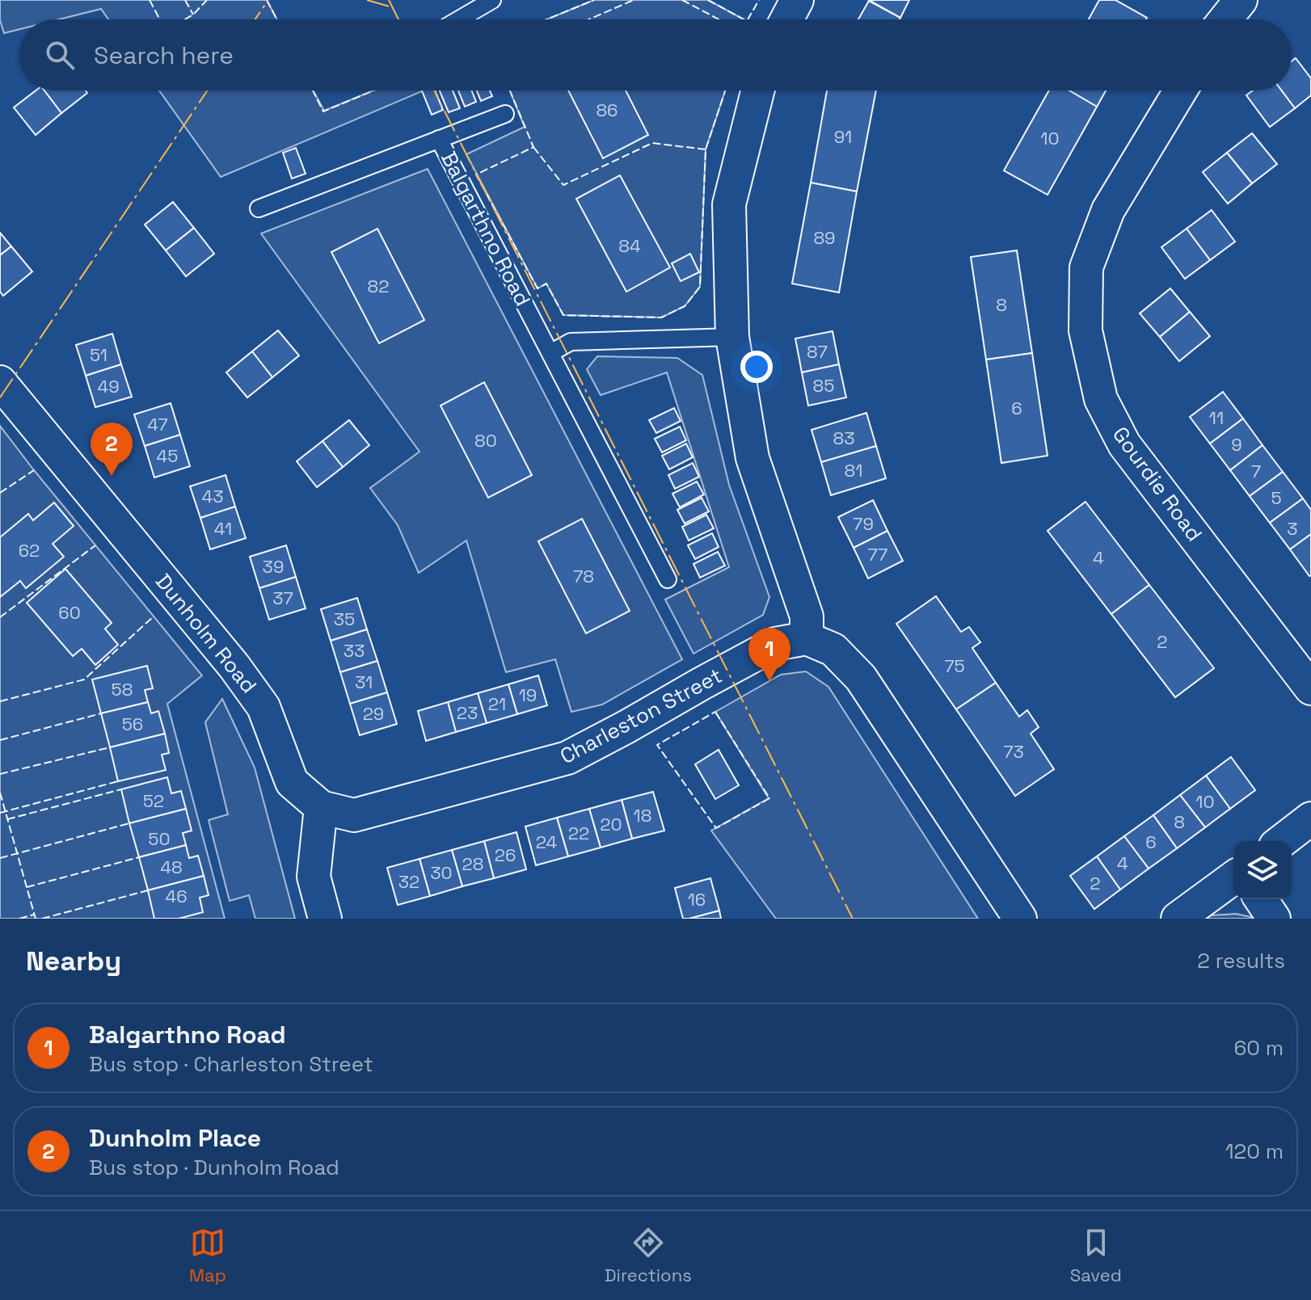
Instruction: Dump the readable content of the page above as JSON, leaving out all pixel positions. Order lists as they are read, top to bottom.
{
  "streets": {
    "street": ["Gourdie Road", "Dunholm Road", "Charleston Street"],
    "lane": ["Balgarthno Road"]
  },
  "crossings": [
    ["Dunholm Road", "Charleston Street"]
  ],
  "house_numbers": [
    "86",
    "91",
    "10",
    "89",
    "84",
    "82",
    "8",
    "87",
    "51",
    "85",
    "49",
    "6",
    "11",
    "47",
    "83",
    "80",
    "9",
    "45",
    "81",
    "7",
    "43",
    "5",
    "79",
    "41",
    "3",
    "62",
    "77",
    "4",
    "39",
    "78",
    "37",
    "60",
    "35",
    "2",
    "33",
    "75",
    "31",
    "58",
    "19",
    "21",
    "23",
    "29",
    "56",
    "73",
    "52",
    "10",
    "18",
    "8",
    "20",
    "22",
    "50",
    "24",
    "6",
    "26",
    "4",
    "28",
    "48",
    "30",
    "32",
    "2",
    "46",
    "16"
  ],
  "page": {
    "search": "Search here",
    "pins": ["2", "1"],
    "heading": ["Nearby", "2 results"],
    "list": [
      {
        "mark": "1",
        "name": "Balgarthno Road",
        "note": "Bus stop · Charleston Street",
        "value": "60 m"
      },
      {
        "mark": "2",
        "name": "Dunholm Place",
        "note": "Bus stop · Dunholm Road",
        "value": "120 m"
      }
    ],
    "nav": ["Map", "Directions", "Saved"]
  }
}
